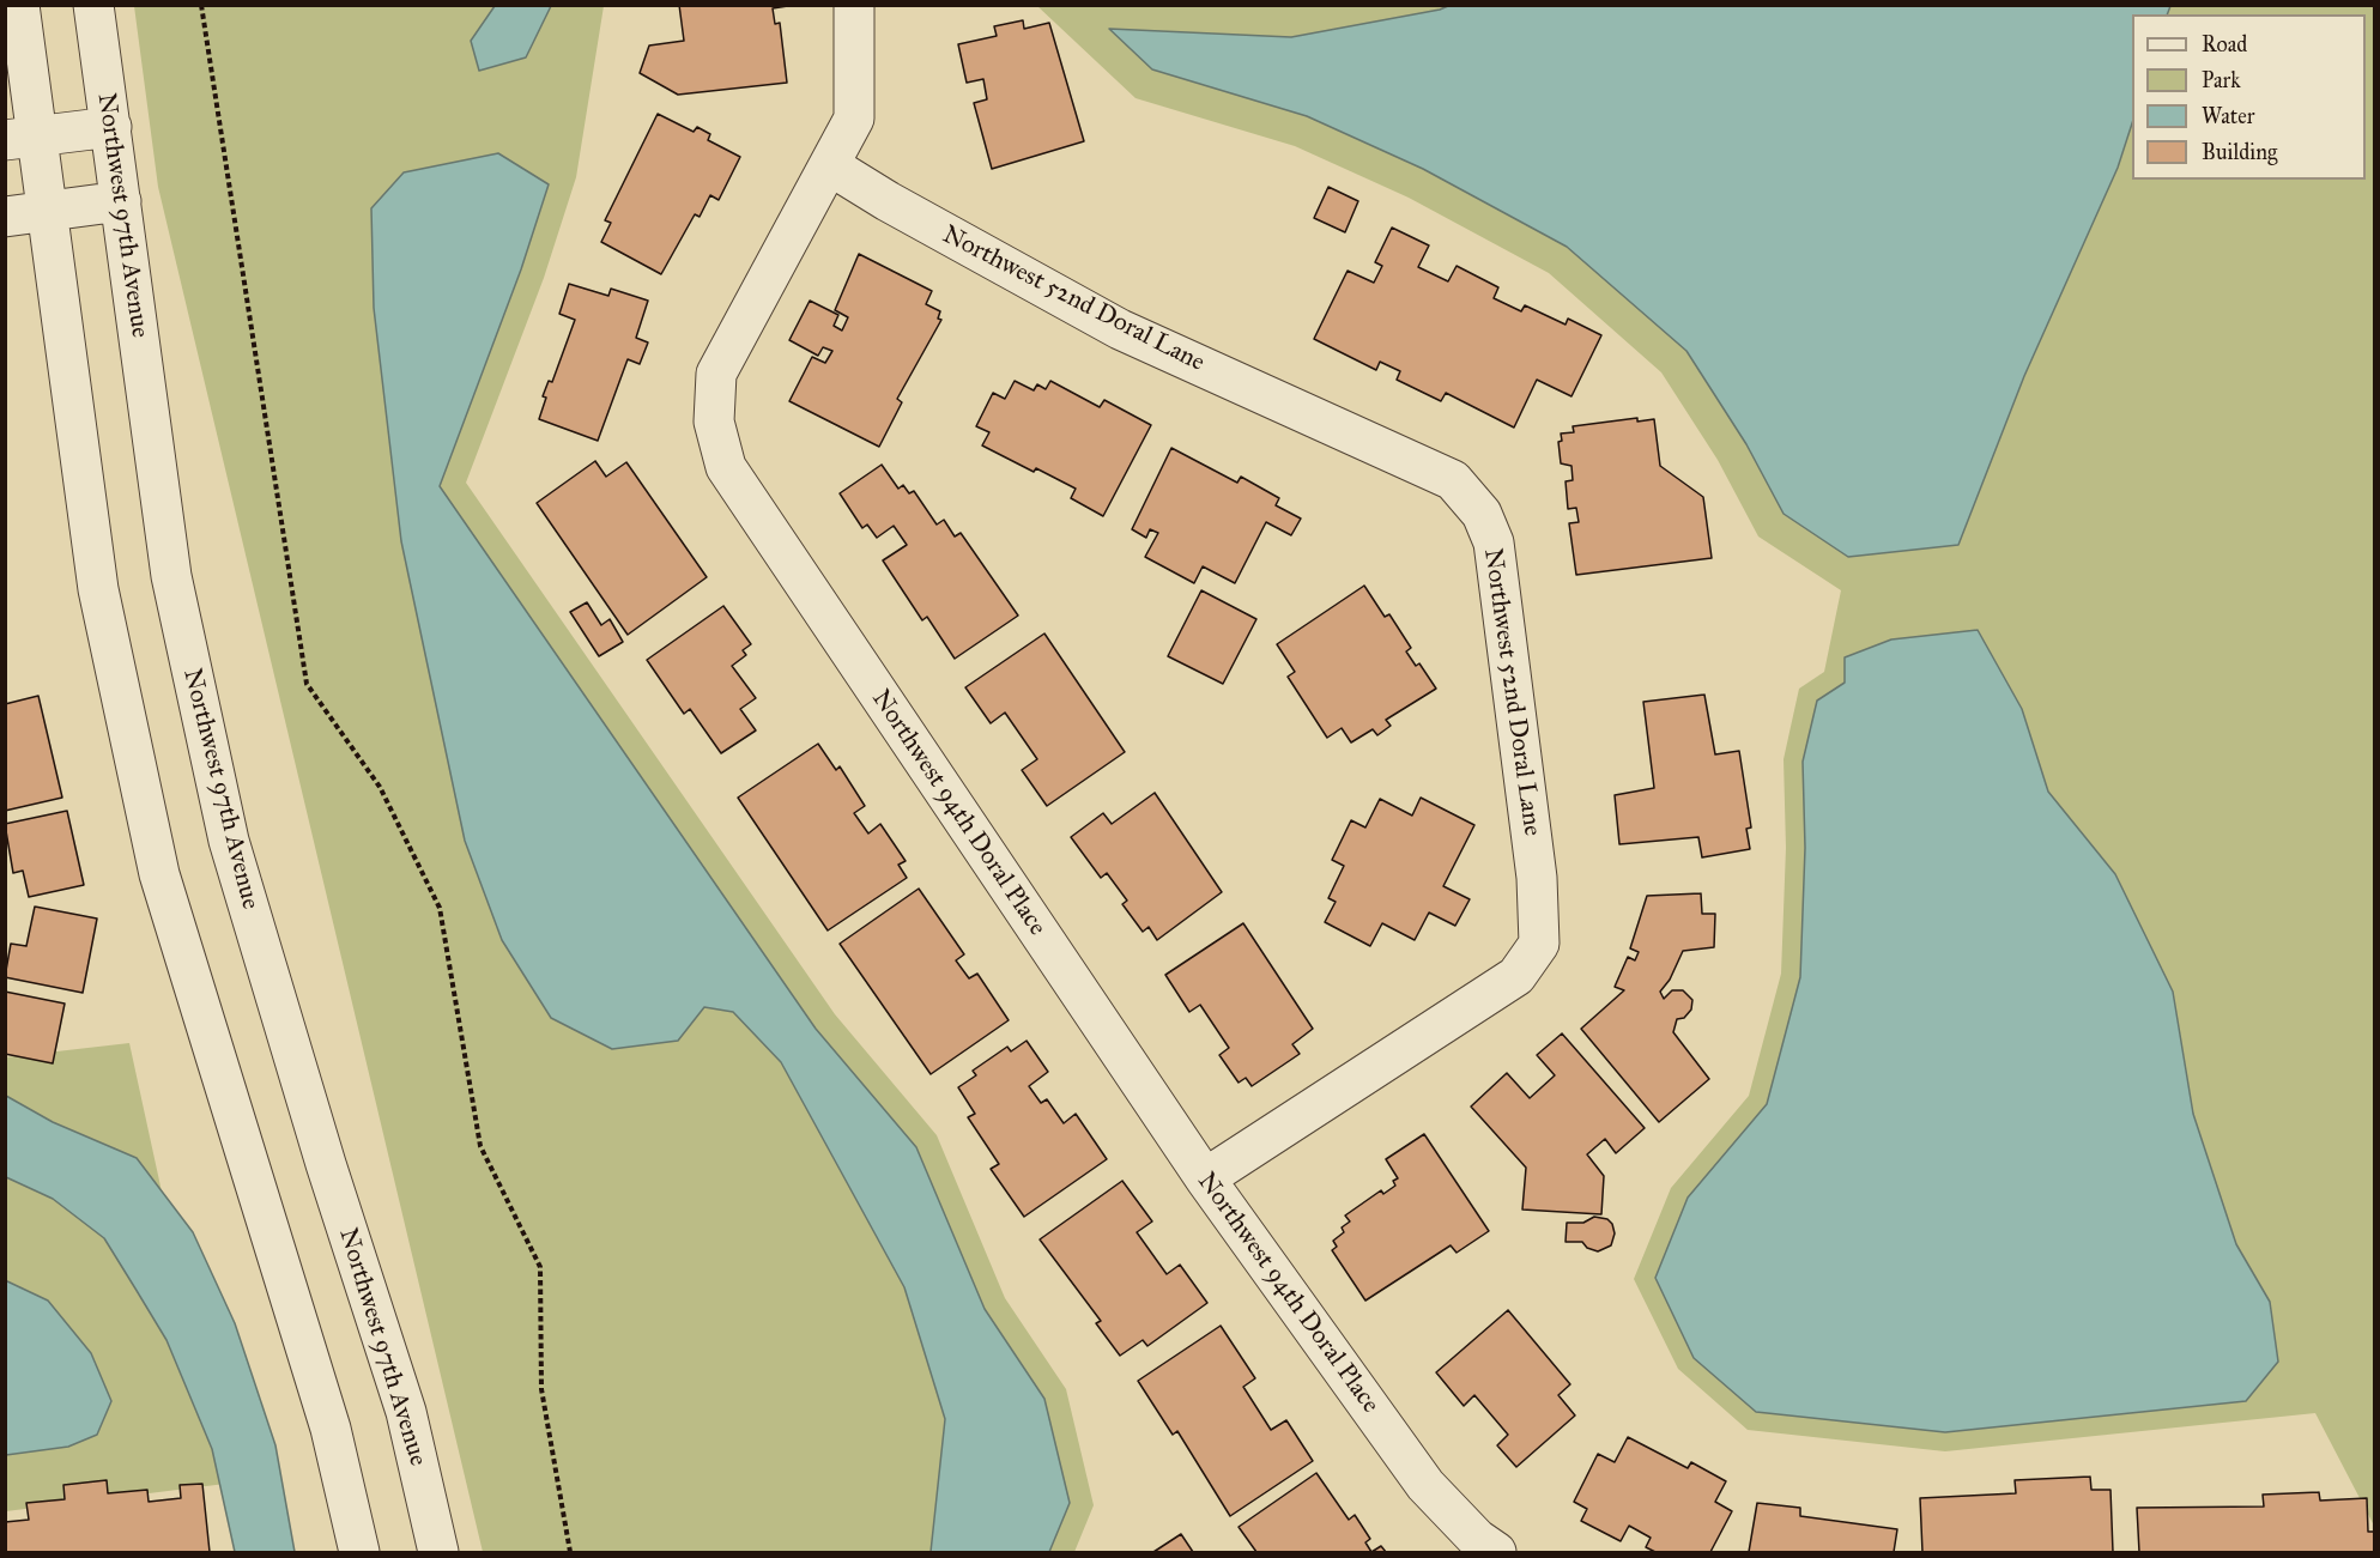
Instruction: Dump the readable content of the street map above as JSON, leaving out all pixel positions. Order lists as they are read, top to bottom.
{
  "streets": {
    "street": ["Northwest 97th Avenue", "Northwest 52nd Doral Lane", "Northwest 94th Doral Place"]
  },
  "crossings": [
    ["Northwest 52nd Doral Lane", "Northwest 94th Doral Place"]
  ],
  "legend": [
    "Road",
    "Park",
    "Water",
    "Building"
  ]
}
